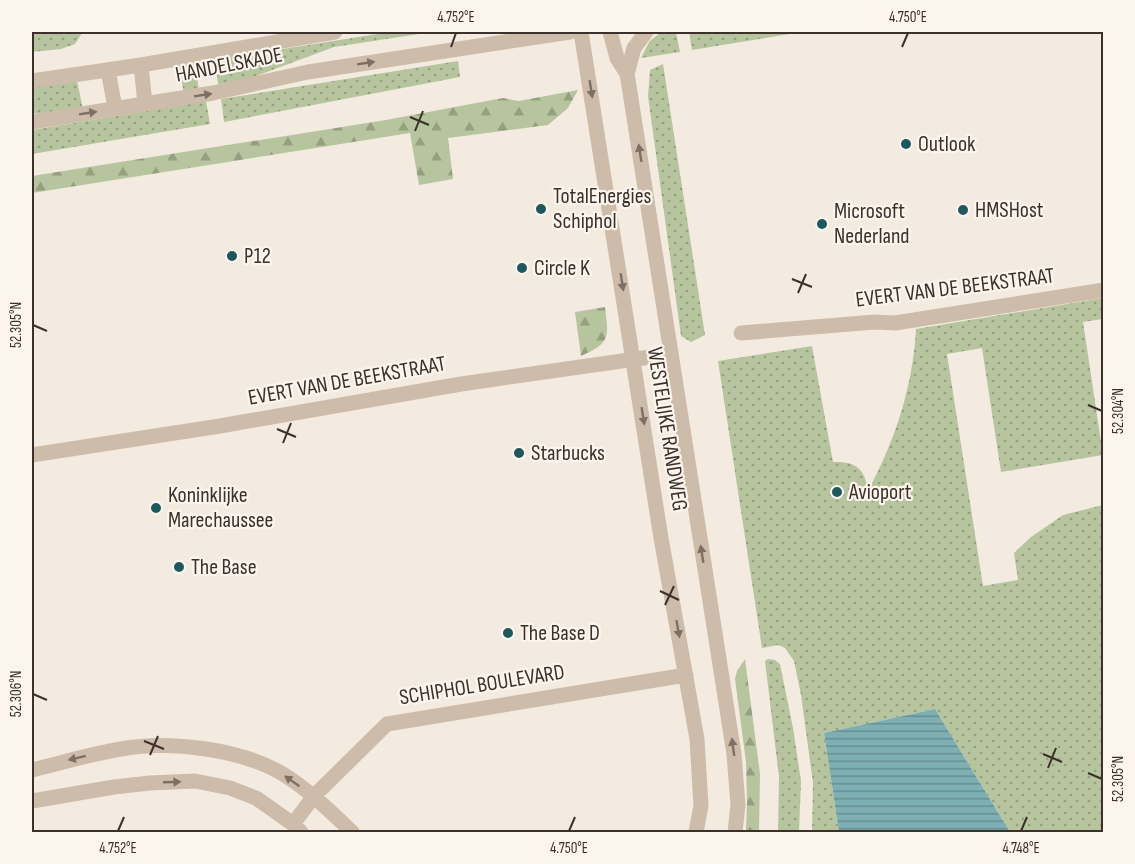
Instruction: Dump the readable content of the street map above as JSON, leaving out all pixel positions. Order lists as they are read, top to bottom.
{
  "streets": {
    "street": [
      "HANDELSKADE",
      "EVERT VAN DE BEEKSTRAAT",
      "WESTELIJKE RANDWEG",
      "SCHIPHOL BOULEVARD"
    ]
  },
  "crossings": [
    ["EVERT VAN DE BEEKSTRAAT", "WESTELIJKE RANDWEG"],
    ["WESTELIJKE RANDWEG", "SCHIPHOL BOULEVARD"]
  ],
  "places": [
    "Outlook",
    "TotalEnergies Schiphol",
    "HMSHost",
    "Microsoft Nederland",
    "P12",
    "Circle K",
    "Starbucks",
    "Avioport",
    "Koninklijke Marechaussee",
    "The Base",
    "The Base D"
  ],
  "coordinates": [
    "4.752°E",
    "4.750°E",
    "52.305°N",
    "52.304°N",
    "52.306°N",
    "4.748°E"
  ]
}
